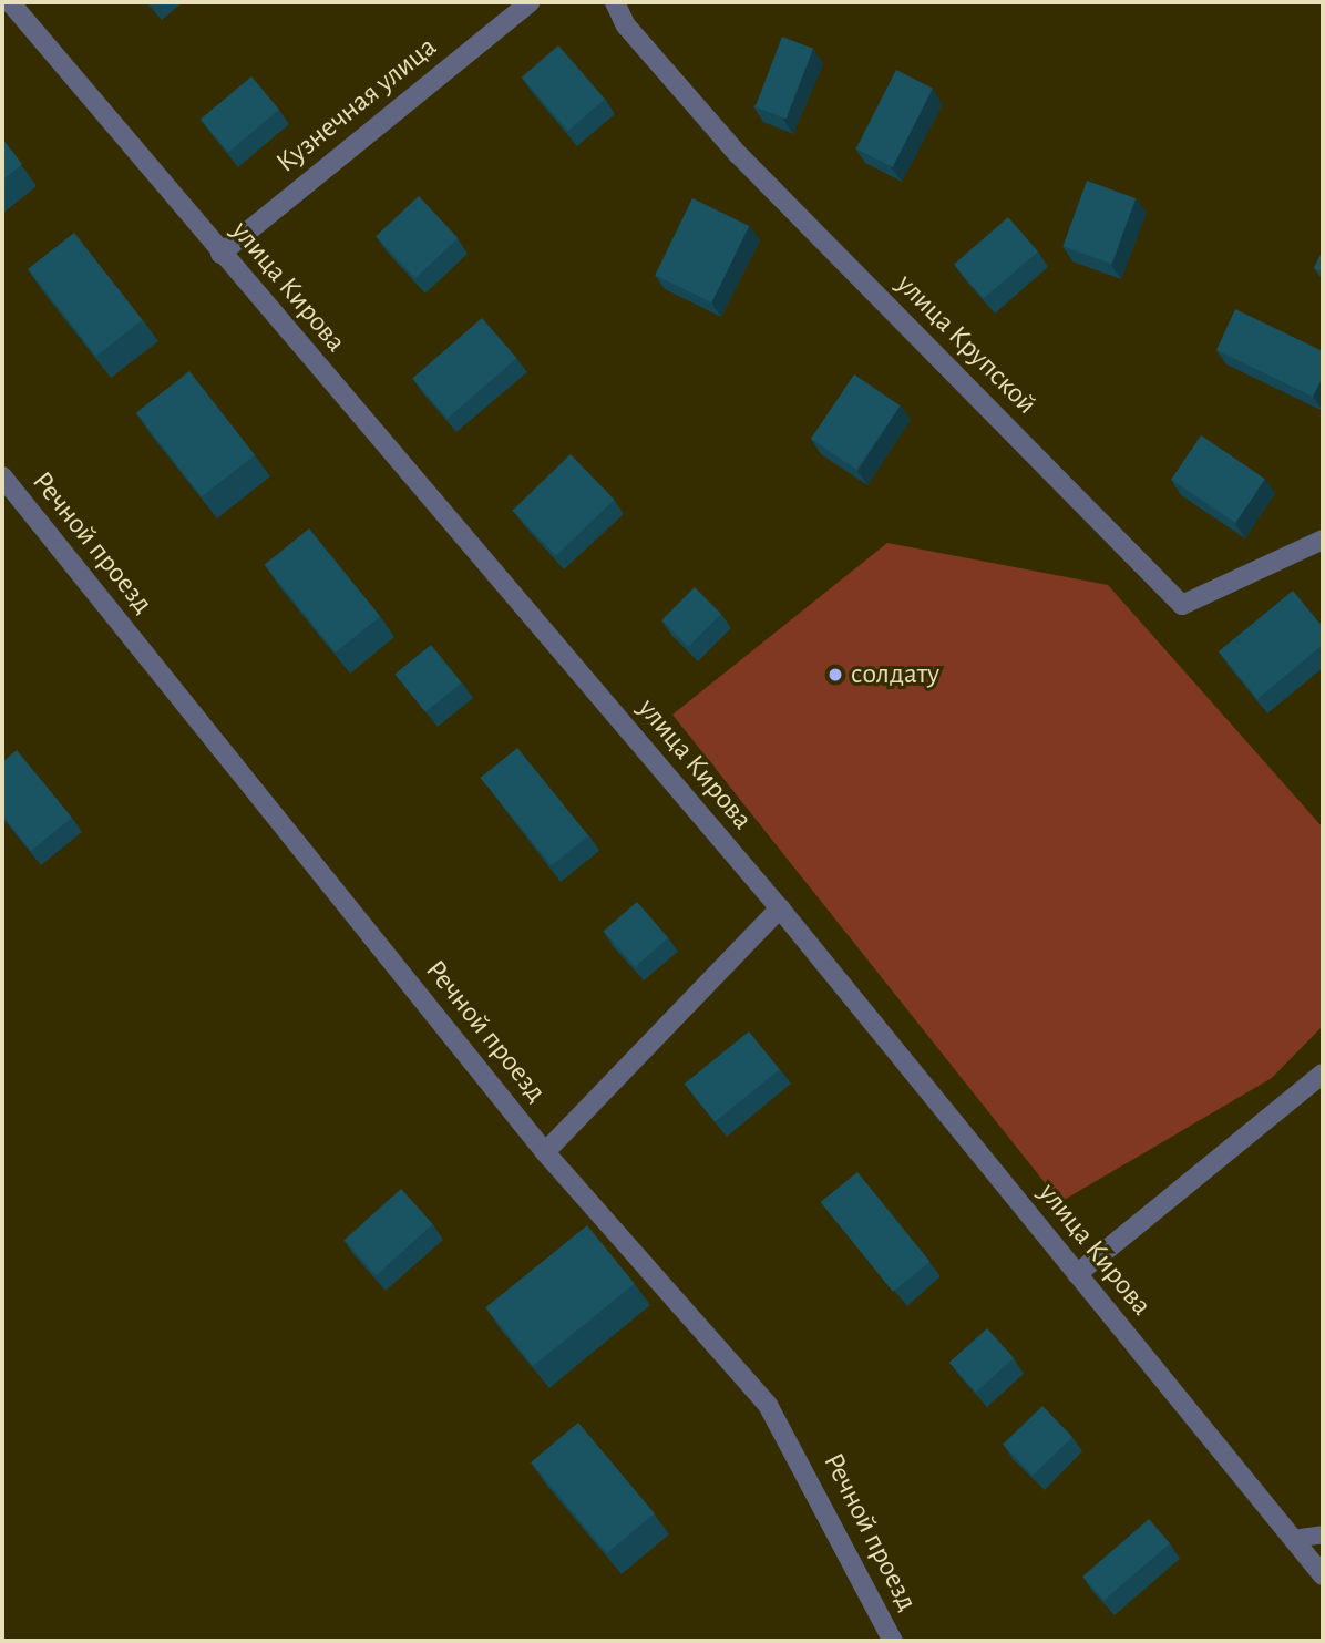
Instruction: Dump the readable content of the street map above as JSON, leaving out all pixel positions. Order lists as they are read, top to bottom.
{
  "streets": {
    "street": [
      "Кузнечная улица",
      "улица Кирова",
      "улица Крупской",
      "Речной проезд"
    ]
  },
  "crossings": [
    ["Кузнечная улица", "улица Кирова"]
  ],
  "places": ["солдату"]
}
